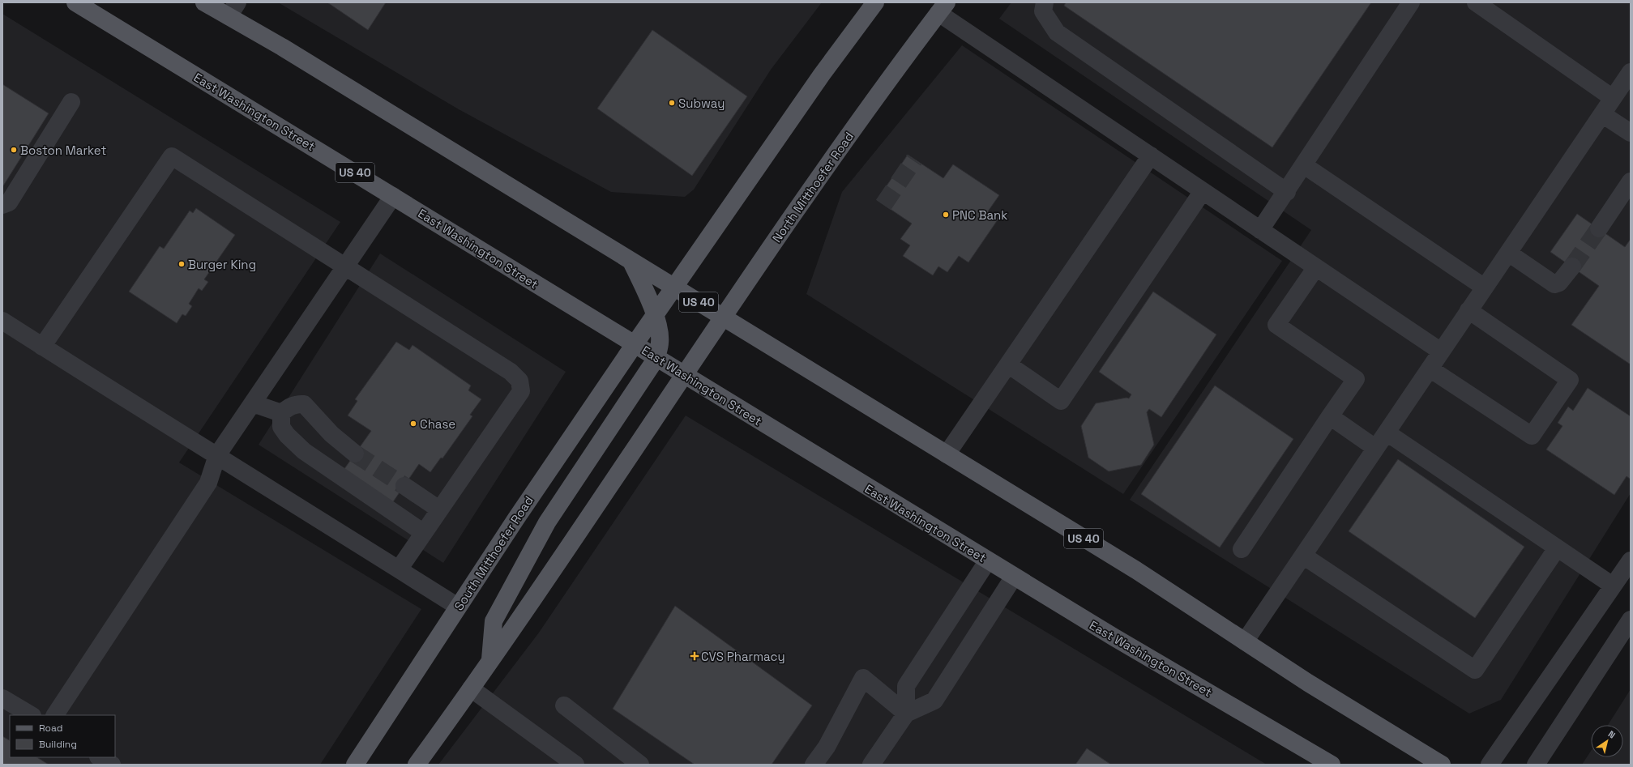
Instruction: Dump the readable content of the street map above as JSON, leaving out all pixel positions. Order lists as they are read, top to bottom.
{
  "streets": {
    "main road": [
      "East Washington Street",
      "US 40",
      "North Mitthoefer Road",
      "South Mitthoefer Road"
    ]
  },
  "crossings": [
    ["East Washington Street", "North Mitthoefer Road"],
    ["East Washington Street", "South Mitthoefer Road"],
    ["US 40", "North Mitthoefer Road"]
  ],
  "places": {
    "other": [
      "Subway",
      "Boston Market",
      "PNC Bank",
      "Burger King",
      "Chase"
    ],
    "health": ["CVS Pharmacy"]
  },
  "legend": ["Road", "Building"],
  "north": "top right"
}
